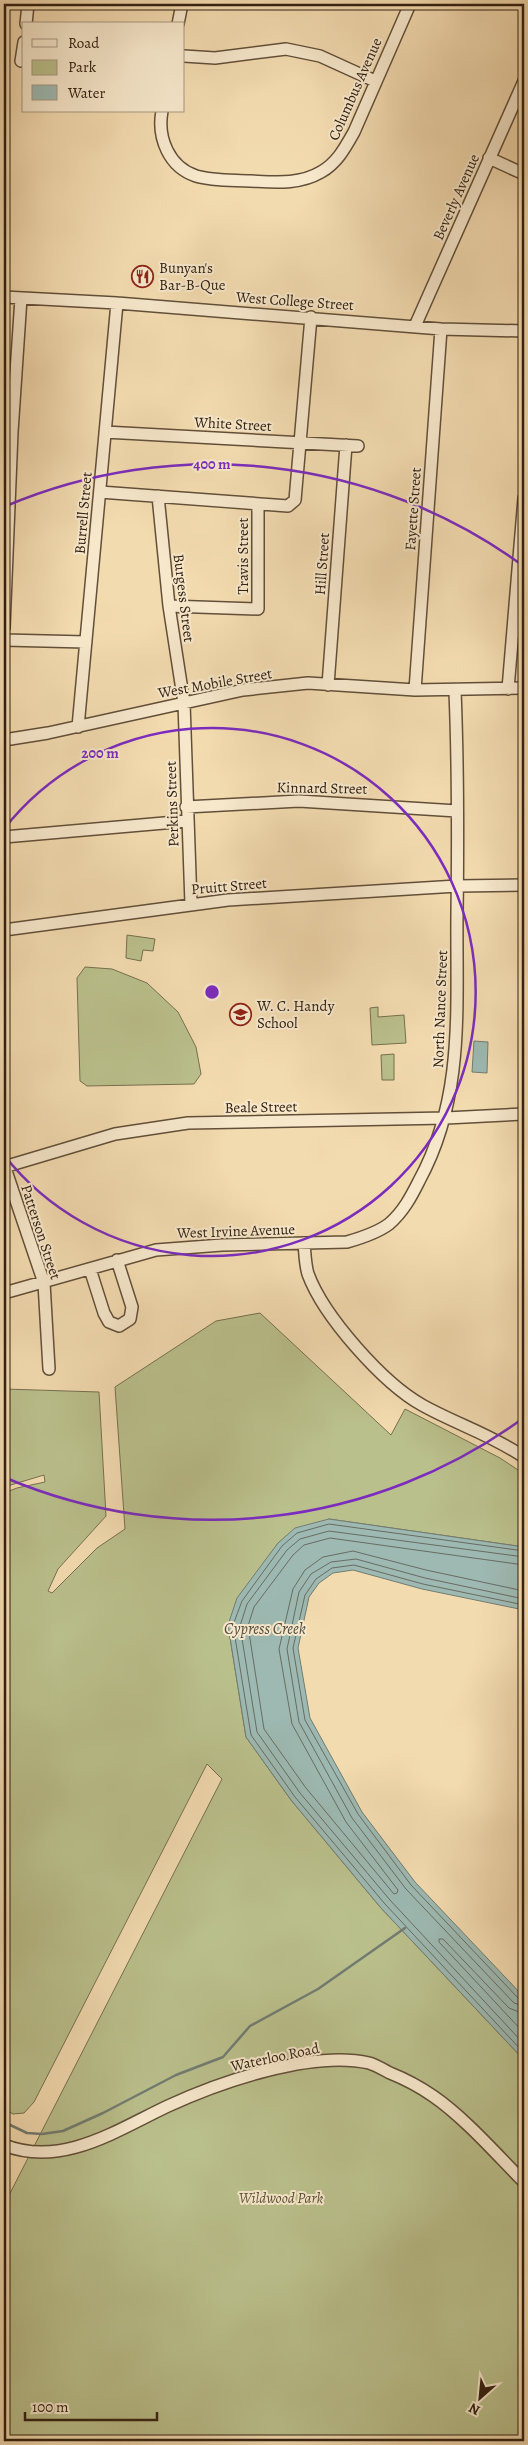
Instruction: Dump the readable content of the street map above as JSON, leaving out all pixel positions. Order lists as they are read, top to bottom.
{
  "streets": {
    "street": [
      "Columbus Avenue",
      "Beverly Avenue",
      "West College Street",
      "White Street",
      "Fayette Street",
      "Burrell Street",
      "Travis Street",
      "Hill Street",
      "Burgess Street",
      "West Mobile Street",
      "Kinnard Street",
      "Perkins Street",
      "Pruitt Street",
      "North Nance Street",
      "Beale Street",
      "West Irvine Avenue",
      "Patterson Street",
      "Waterloo Road"
    ]
  },
  "crossings": [
    ["Beverly Avenue", "West College Street"],
    ["West College Street", "Fayette Street"],
    ["West College Street", "Burrell Street"],
    ["White Street", "Burrell Street"],
    ["White Street", "Hill Street"],
    ["Fayette Street", "West Mobile Street"],
    ["Burrell Street", "West Mobile Street"],
    ["Travis Street", "Burgess Street"],
    ["Hill Street", "West Mobile Street"],
    ["Burgess Street", "West Mobile Street"],
    ["Burgess Street", "Perkins Street"],
    ["West Mobile Street", "Perkins Street"],
    ["West Mobile Street", "North Nance Street"],
    ["Kinnard Street", "Perkins Street"],
    ["Kinnard Street", "North Nance Street"],
    ["Perkins Street", "Pruitt Street"],
    ["Pruitt Street", "North Nance Street"],
    ["North Nance Street", "Beale Street"],
    ["North Nance Street", "West Irvine Avenue"],
    ["Beale Street", "Patterson Street"],
    ["West Irvine Avenue", "Patterson Street"]
  ],
  "water": ["Cypress Creek"],
  "parks": ["Wildwood Park"],
  "places": {
    "restaurant": ["Bunyan's Bar-B-Que"],
    "school or university": ["W. C. Handy School"]
  },
  "legend": ["Road", "Park", "Water"],
  "scale_bar": "100 m",
  "north": "bottom left",
  "rings": ["400 m", "200 m"]
}
